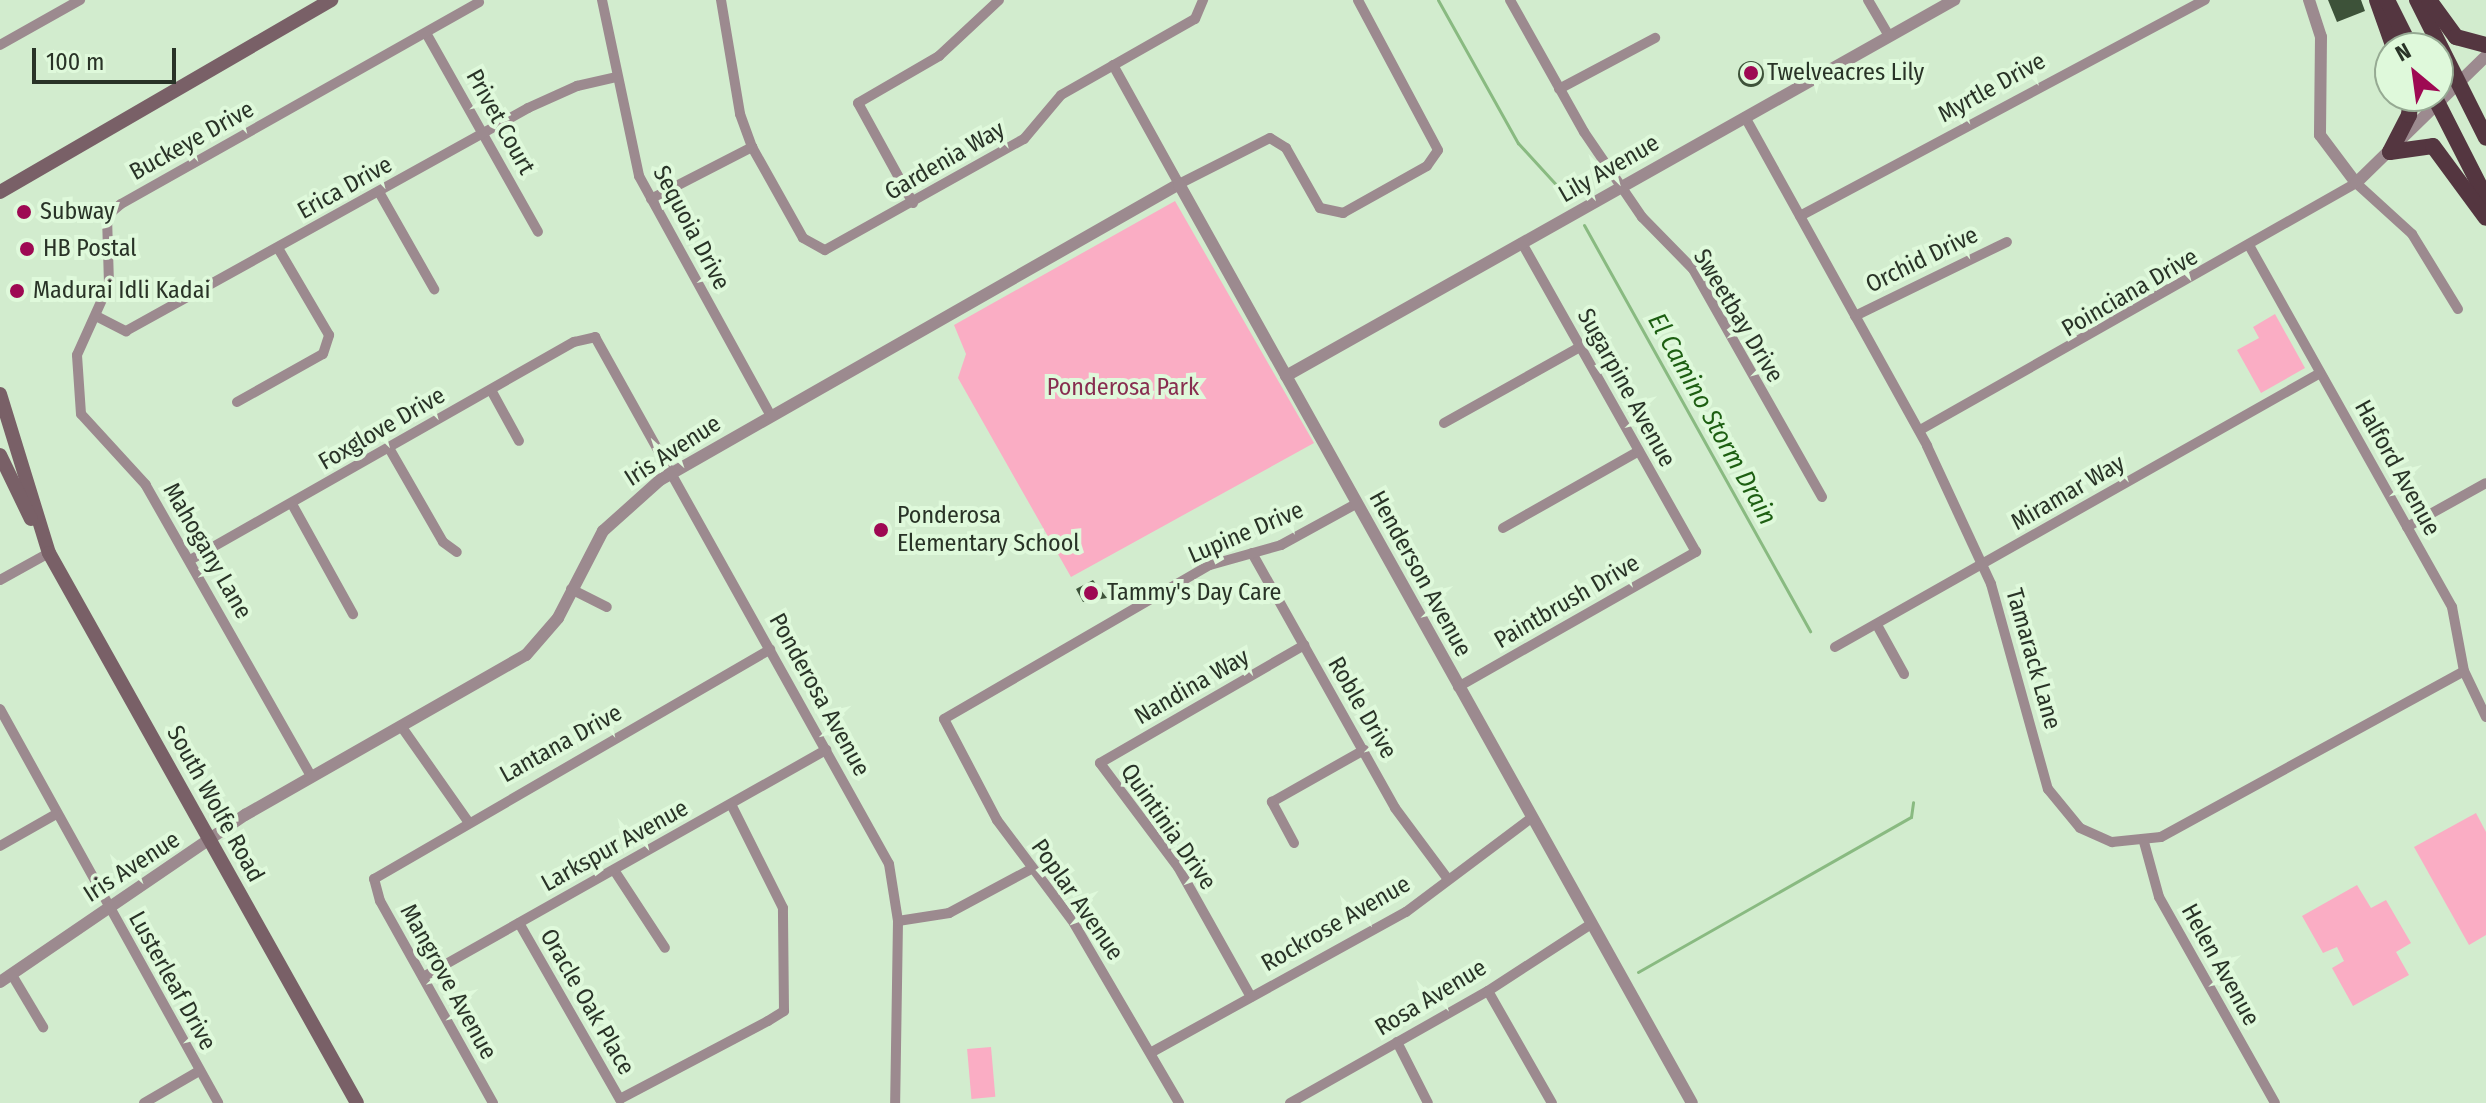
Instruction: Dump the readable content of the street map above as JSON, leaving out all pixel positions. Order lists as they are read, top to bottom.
{
  "streets": {
    "main road": ["South Wolfe Road"],
    "street": [
      "Myrtle Drive",
      "Privet Court",
      "Buckeye Drive",
      "Gardenia Way",
      "Lily Avenue",
      "Erica Drive",
      "Sequoia Drive",
      "Orchid Drive",
      "Poinciana Drive",
      "Sweetbay Drive",
      "Sugarpine Avenue",
      "Foxglove Drive",
      "Iris Avenue",
      "Halford Avenue",
      "Miramar Way",
      "Lupine Drive",
      "Mahogany Lane",
      "Henderson Avenue",
      "Paintbrush Drive",
      "Tamarack Lane",
      "Nandina Way",
      "Ponderosa Avenue",
      "Roble Drive",
      "Lantana Drive",
      "Quintinia Drive",
      "Larkspur Avenue",
      "Poplar Avenue",
      "Rockrose Avenue",
      "Helen Avenue",
      "Lusterleaf Drive",
      "Mangrove Avenue",
      "Rosa Avenue",
      "Oracle Oak Place"
    ]
  },
  "crossings": [
    ["Myrtle Drive", "Tamarack Lane"],
    ["Privet Court", "Buckeye Drive"],
    ["Privet Court", "Erica Drive"],
    ["Buckeye Drive", "Mahogany Lane"],
    ["Gardenia Way", "Henderson Avenue"],
    ["Lily Avenue", "Sweetbay Drive"],
    ["Lily Avenue", "Sugarpine Avenue"],
    ["Lily Avenue", "Henderson Avenue"],
    ["Lily Avenue", "Tamarack Lane"],
    ["Erica Drive", "Sequoia Drive"],
    ["Erica Drive", "Mahogany Lane"],
    ["Sequoia Drive", "Iris Avenue"],
    ["Orchid Drive", "Tamarack Lane"],
    ["Poinciana Drive", "Halford Avenue"],
    ["Poinciana Drive", "Tamarack Lane"],
    ["Sugarpine Avenue", "Paintbrush Drive"],
    ["Foxglove Drive", "Mahogany Lane"],
    ["Foxglove Drive", "Ponderosa Avenue"],
    ["Iris Avenue", "Mahogany Lane"],
    ["Iris Avenue", "Henderson Avenue"],
    ["Iris Avenue", "Ponderosa Avenue"],
    ["Iris Avenue", "South Wolfe Road"],
    ["Iris Avenue", "Lusterleaf Drive"],
    ["Halford Avenue", "Miramar Way"],
    ["Miramar Way", "Tamarack Lane"],
    ["Lupine Drive", "Henderson Avenue"],
    ["Lupine Drive", "Roble Drive"],
    ["Lupine Drive", "Poplar Avenue"],
    ["Henderson Avenue", "Paintbrush Drive"],
    ["Henderson Avenue", "Rockrose Avenue"],
    ["Henderson Avenue", "Rosa Avenue"],
    ["Tamarack Lane", "Helen Avenue"],
    ["Nandina Way", "Roble Drive"],
    ["Nandina Way", "Quintinia Drive"],
    ["Ponderosa Avenue", "Lantana Drive"],
    ["Ponderosa Avenue", "Larkspur Avenue"],
    ["Roble Drive", "Rockrose Avenue"],
    ["Lantana Drive", "Mangrove Avenue"],
    ["Quintinia Drive", "Rockrose Avenue"],
    ["Larkspur Avenue", "Mangrove Avenue"],
    ["Larkspur Avenue", "Oracle Oak Place"],
    ["Poplar Avenue", "Rockrose Avenue"]
  ],
  "water": ["El Camino Storm Drain"],
  "parks": ["Ponderosa Park"],
  "places": [
    "Twelveacres Lily",
    "Subway",
    "HB Postal",
    "Madurai Idli Kadai",
    "Ponderosa Elementary School",
    "Tammy's Day Care"
  ],
  "scale_bar": "100 m",
  "north": "top left"
}
